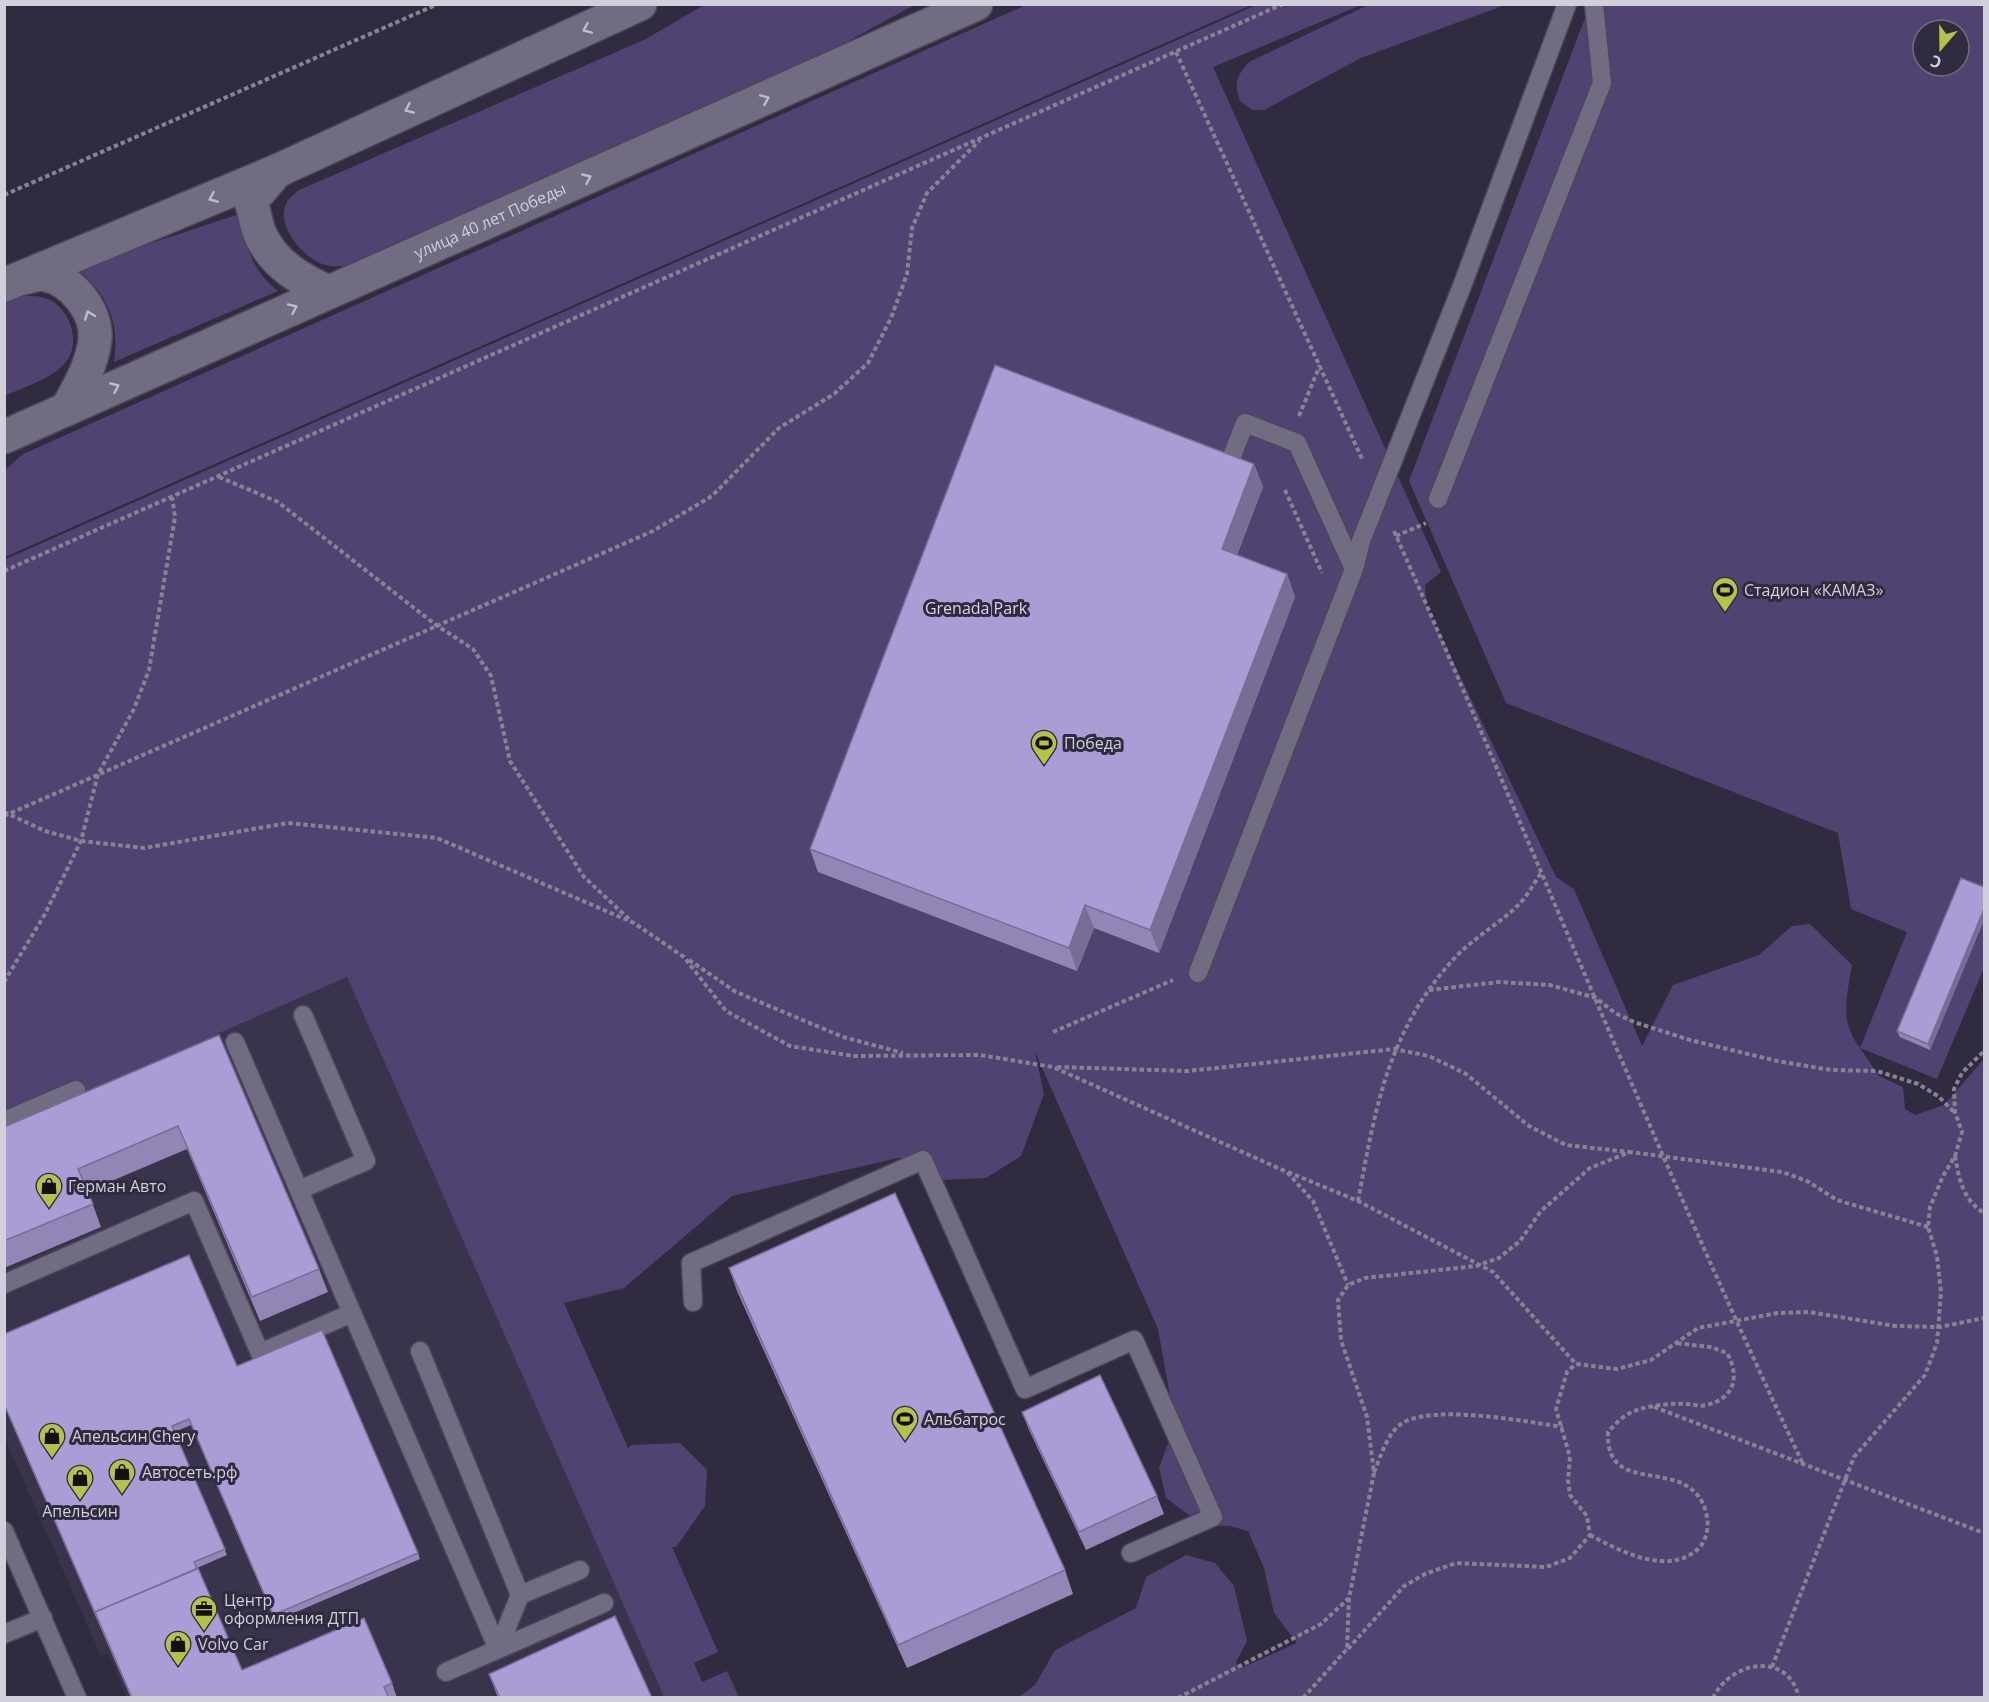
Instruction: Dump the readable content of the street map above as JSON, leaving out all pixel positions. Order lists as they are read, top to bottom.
{
  "streets": {
    "street": ["улица 40 лет Победы"]
  },
  "parks": ["Grenada Park"],
  "places": {
    "sports": ["Стадион «КАМАЗ»", "Победа", "Альбатрос"],
    "shop": [
      "Герман Авто",
      "Апельсин Chery",
      "Автосеть.рф",
      "Апельсин",
      "Volvo Car"
    ],
    "office": ["Центр оформления ДТП"]
  },
  "north": "bottom"
}
